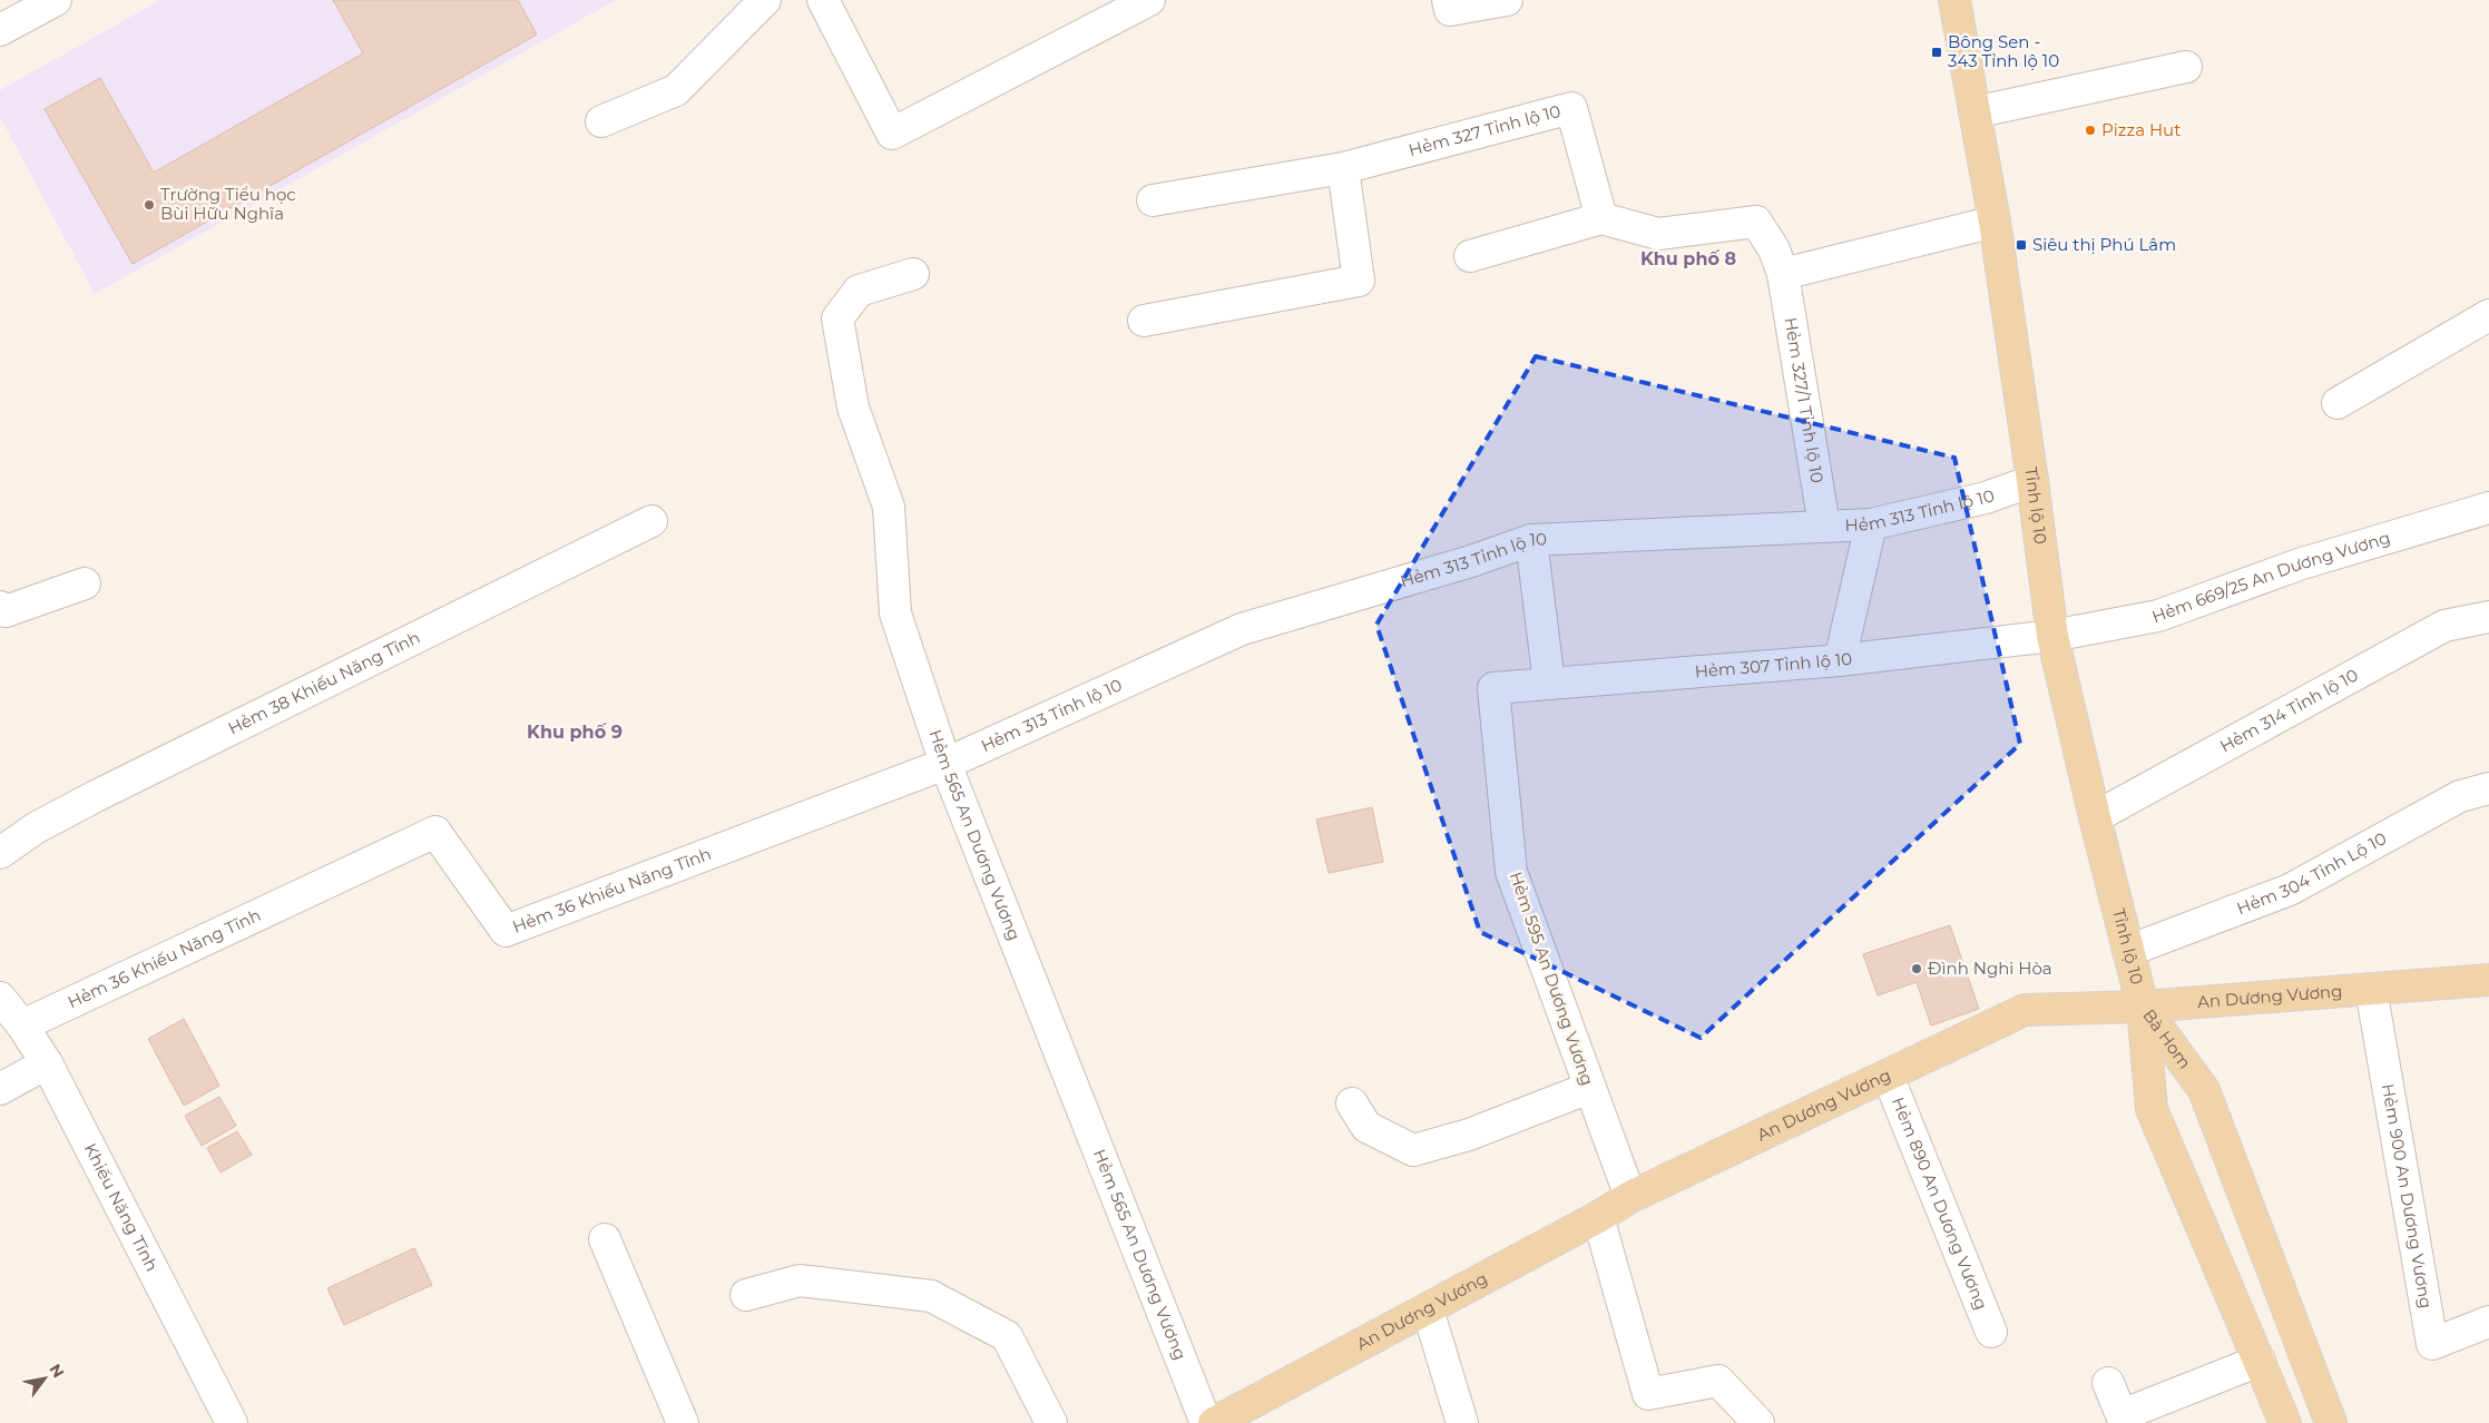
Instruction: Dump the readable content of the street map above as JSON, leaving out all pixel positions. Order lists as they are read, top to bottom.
{
  "streets": {
    "main road": ["Tỉnh lộ 10", "An Dương Vương", "Bà Hom"],
    "street": [
      "Hẻm 327 Tỉnh lộ 10",
      "Hẻm 327/1 Tỉnh lộ 10",
      "Hẻm 313 Tỉnh lộ 10",
      "Hẻm 669/25 An Dương Vương",
      "Hẻm 307 Tỉnh lộ 10",
      "Hẻm 38 Khiếu Năng Tĩnh",
      "Hẻm 314 Tỉnh lộ 10",
      "Hẻm 565 An Dương Vương",
      "Hẻm 304 Tỉnh Lộ 10",
      "Hẻm 36 Khiếu Năng Tĩnh",
      "Hẻm 595 An Dương Vương",
      "Hẻm 900 An Dương Vương",
      "Hẻm 890 An Dương Vương",
      "Khiếu Năng Tĩnh"
    ]
  },
  "crossings": [
    ["Hẻm 327/1 Tỉnh lộ 10", "Hẻm 313 Tỉnh lộ 10"],
    ["Tỉnh lộ 10", "Hẻm 313 Tỉnh lộ 10"],
    ["Tỉnh lộ 10", "Hẻm 669/25 An Dương Vương"],
    ["Tỉnh lộ 10", "Hẻm 307 Tỉnh lộ 10"],
    ["Tỉnh lộ 10", "Hẻm 314 Tỉnh lộ 10"],
    ["Tỉnh lộ 10", "Hẻm 304 Tỉnh Lộ 10"],
    ["Tỉnh lộ 10", "An Dương Vương"],
    ["Tỉnh lộ 10", "Bà Hom"],
    ["Hẻm 313 Tỉnh lộ 10", "Hẻm 565 An Dương Vương"],
    ["Hẻm 313 Tỉnh lộ 10", "Hẻm 36 Khiếu Năng Tĩnh"],
    ["Hẻm 669/25 An Dương Vương", "Hẻm 307 Tỉnh lộ 10"],
    ["Hẻm 307 Tỉnh lộ 10", "Hẻm 595 An Dương Vương"],
    ["Hẻm 565 An Dương Vương", "Hẻm 36 Khiếu Năng Tĩnh"],
    ["Hẻm 36 Khiếu Năng Tĩnh", "Khiếu Năng Tĩnh"],
    ["Hẻm 595 An Dương Vương", "An Dương Vương"],
    ["An Dương Vương", "Bà Hom"],
    ["An Dương Vương", "Hẻm 900 An Dương Vương"],
    ["An Dương Vương", "Hẻm 890 An Dương Vương"]
  ],
  "districts": ["Khu phố 8", "Khu phố 9"],
  "places": {
    "transit": ["Bông Sen - 343 Tỉnh lộ 10", "Siêu thị Phú Lâm"],
    "other": ["Pizza Hut", "Trường Tiểu học Bùi Hữu Nghĩa", "Đình Nghi Hòa"]
  },
  "north": "top right"
}
